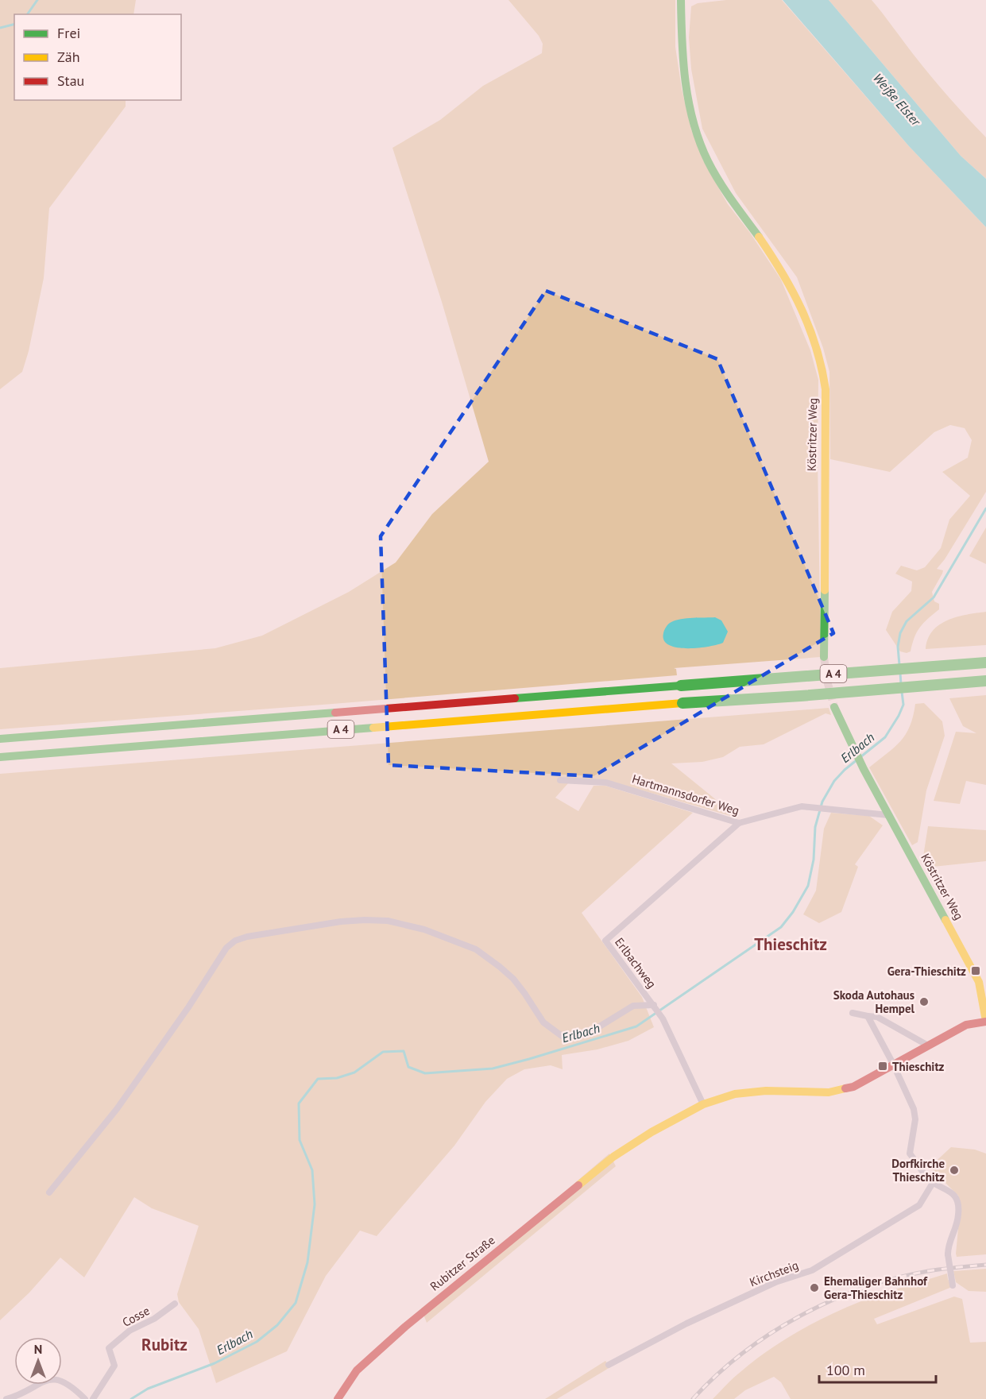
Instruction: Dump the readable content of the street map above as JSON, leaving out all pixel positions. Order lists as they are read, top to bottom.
{
  "streets": {
    "main road": ["Köstritzer Weg", "A 4", "Rubitzer Straße"],
    "street": [
      "Hartmannsdorfer Weg",
      "Erlbachweg",
      "Kirchsteig",
      "Cosse"
    ]
  },
  "crossings": [
    ["Köstritzer Weg", "Hartmannsdorfer Weg"],
    ["Köstritzer Weg", "Rubitzer Straße"],
    ["Hartmannsdorfer Weg", "Erlbachweg"],
    ["Erlbachweg", "Rubitzer Straße"]
  ],
  "districts": ["Thieschitz", "Rubitz"],
  "water": ["Weiße Elster", "Erlbach"],
  "places": {
    "transit": ["Gera-Thieschitz", "Thieschitz"],
    "other": ["Skoda Autohaus Hempel", "Dorfkirche Thieschitz", "Ehemaliger Bahnhof Gera-Thieschitz"]
  },
  "legend": ["Frei", "Zäh", "Stau"],
  "scale_bar": "100 m",
  "north": "top"
}
